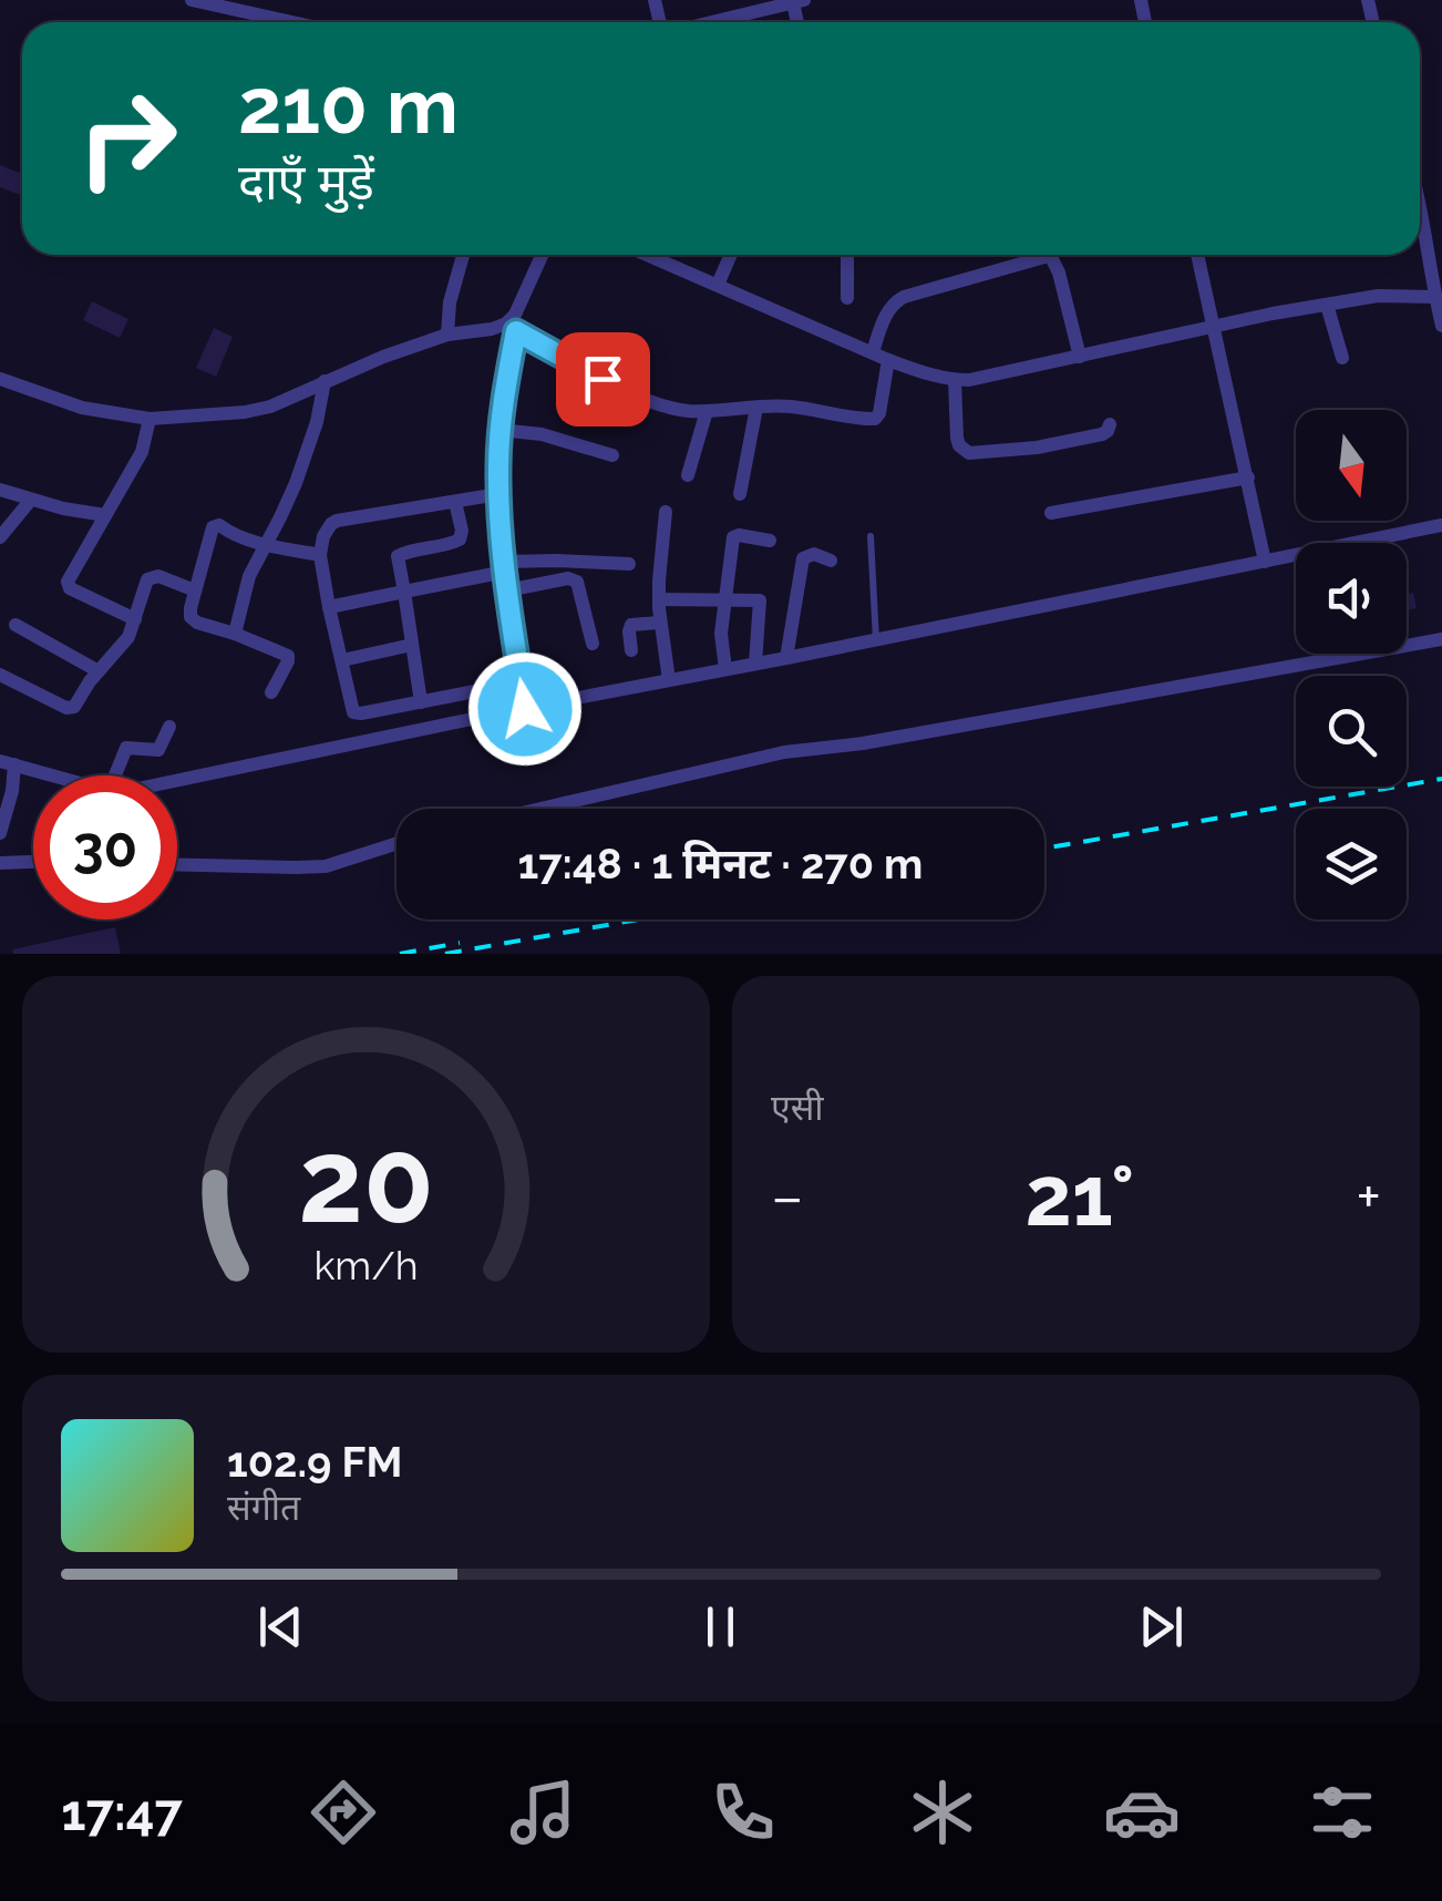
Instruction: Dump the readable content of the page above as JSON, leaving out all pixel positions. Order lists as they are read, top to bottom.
{
  "north": "bottom",
  "page": {
    "turn": ["210 m", "दाएँ मुड़ें"],
    "limit": "30",
    "trip": "17:48 · 1 मिनट · 270 m",
    "tile": "एसी",
    "heat": ["−", "21°", "+"],
    "song": ["102.9 FM", "संगीत"],
    "tabs": "17:47",
    "gauge": ["20", "km/h"]
  }
}
